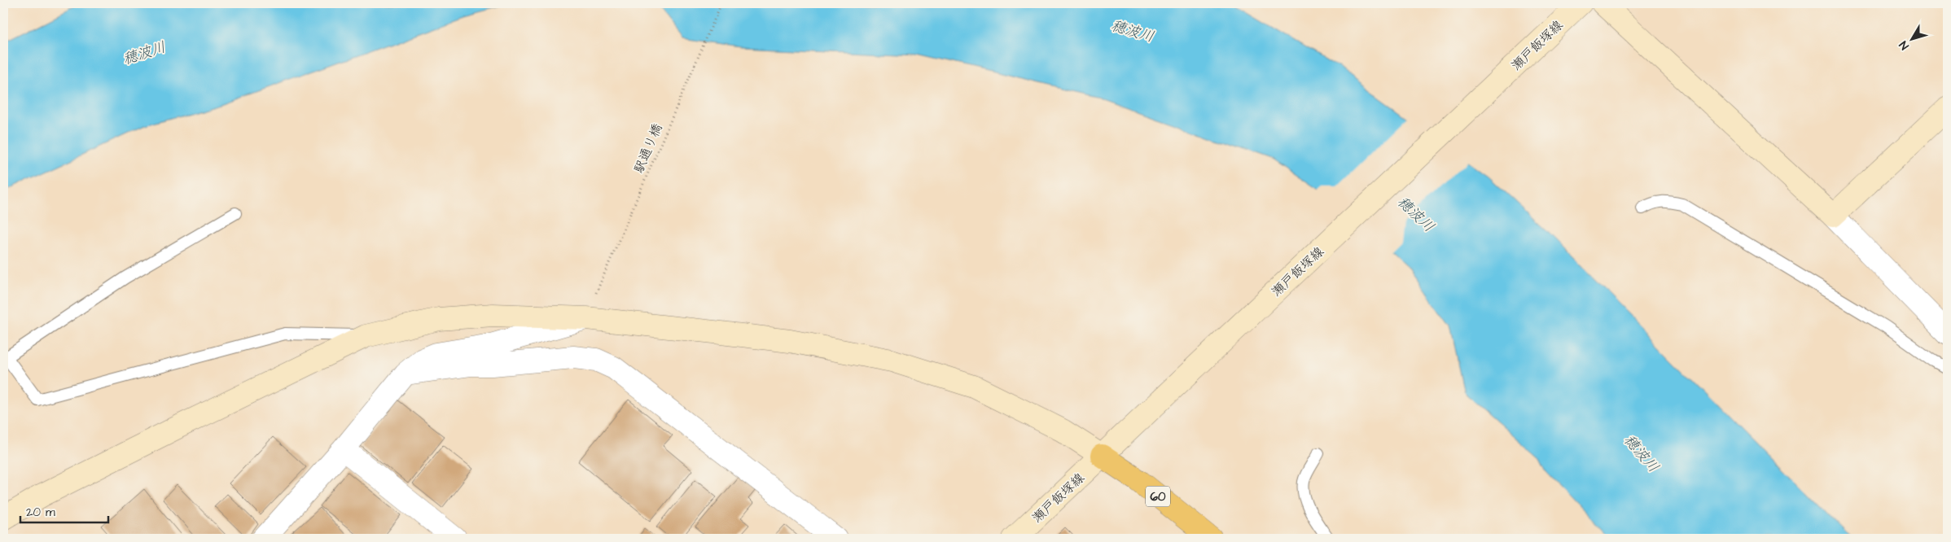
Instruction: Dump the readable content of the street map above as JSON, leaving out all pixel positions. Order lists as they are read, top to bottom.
{
  "streets": {
    "main road": ["60"],
    "street": ["瀬戸飯塚線"],
    "path": ["駅通り橋"]
  },
  "crossings": [
    ["瀬戸飯塚線", "60"]
  ],
  "water": ["穂波川"],
  "scale_bar": "20 m",
  "north": "bottom left"
}
